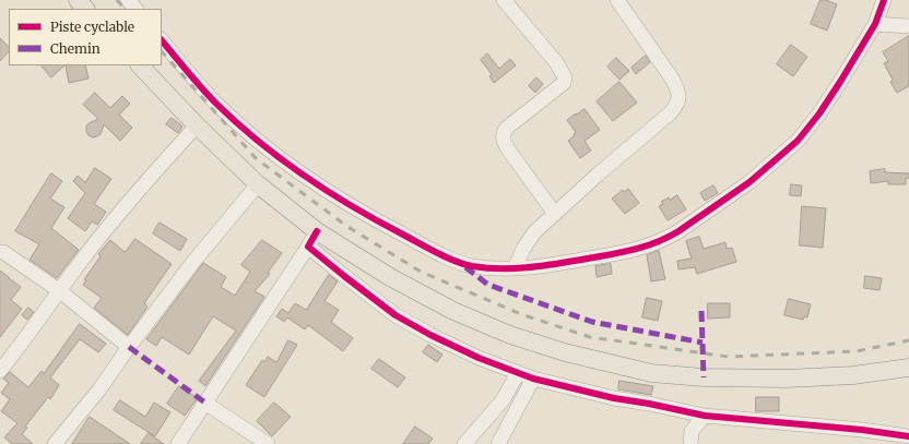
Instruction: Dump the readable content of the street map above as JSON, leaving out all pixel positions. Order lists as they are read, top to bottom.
{
  "legend": ["Piste cyclable", "Chemin"]
}
